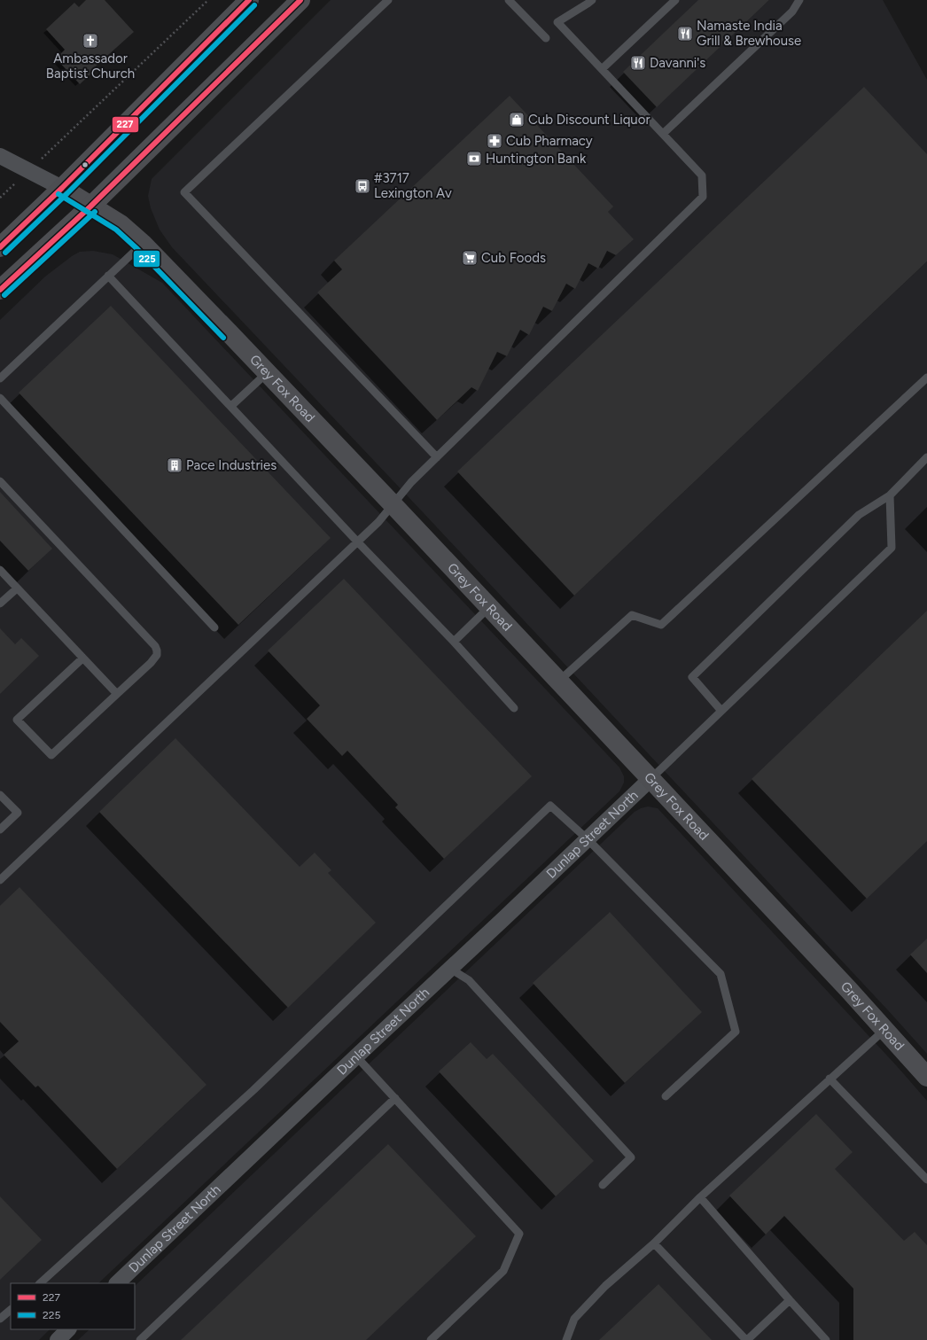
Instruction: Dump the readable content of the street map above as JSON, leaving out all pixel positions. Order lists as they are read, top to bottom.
{
  "streets": {
    "street": ["Grey Fox Road", "Dunlap Street North"]
  },
  "crossings": [
    ["Grey Fox Road", "Dunlap Street North"]
  ],
  "places": {
    "restaurant": ["Namaste India Grill & Brewhouse", "Davanni's"],
    "church": ["Ambassador Baptist Church"],
    "shop": ["Cub Discount Liquor"],
    "pharmacy": ["Cub Pharmacy"],
    "bank": ["Huntington Bank"],
    "bus stop": ["#3717 Lexington Av"],
    "supermarket": ["Cub Foods"],
    "building": ["Pace Industries"]
  },
  "lines": ["transit line 227", "transit line 225"],
  "legend": ["227", "225"]
}
